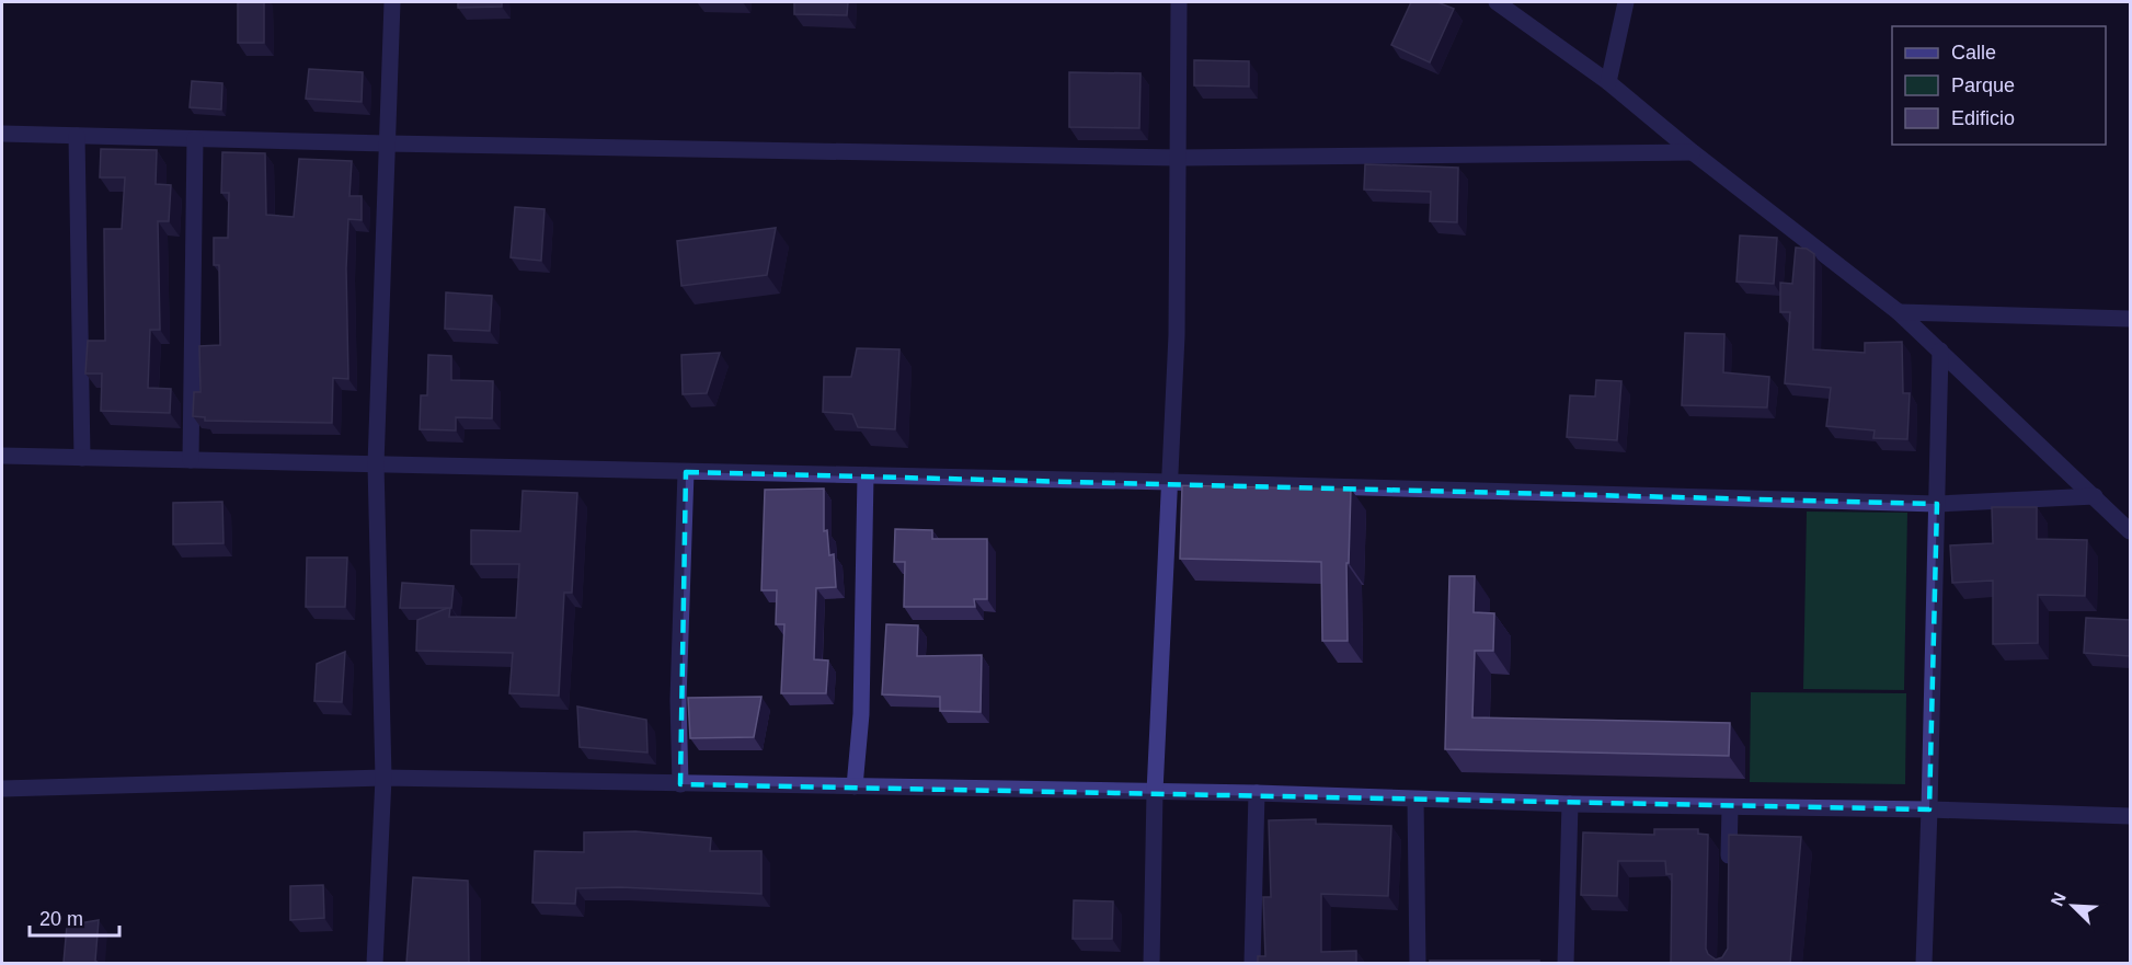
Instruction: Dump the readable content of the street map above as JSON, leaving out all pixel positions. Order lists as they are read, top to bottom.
{
  "legend": ["Calle", "Parque", "Edificio"],
  "scale_bar": "20 m",
  "north": "top left"
}
